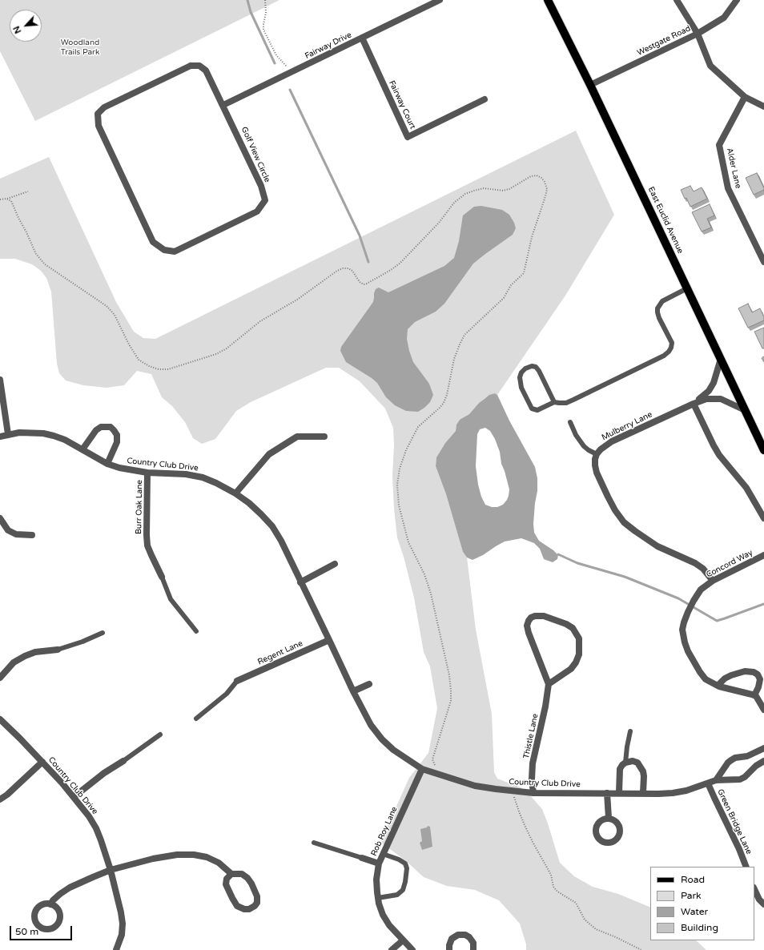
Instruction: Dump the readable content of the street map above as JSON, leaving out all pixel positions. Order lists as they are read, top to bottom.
{
  "streets": {
    "main road": ["East Euclid Avenue"],
    "street": [
      "Westgate Road",
      "Fairway Drive",
      "Fairway Court",
      "Golf View Circle",
      "Alder Lane",
      "Mulberry Lane",
      "Country Club Drive",
      "Burr Oak Lane",
      "Concord Way",
      "Regent Lane",
      "Thistle Lane",
      "Green Bridge Lane",
      "Rob Roy Lane"
    ]
  },
  "crossings": [
    ["Westgate Road", "East Euclid Avenue"],
    ["Fairway Drive", "Fairway Court"],
    ["Fairway Drive", "Golf View Circle"],
    ["East Euclid Avenue", "Mulberry Lane"],
    ["Country Club Drive", "Burr Oak Lane"],
    ["Country Club Drive", "Regent Lane"],
    ["Country Club Drive", "Thistle Lane"],
    ["Country Club Drive", "Green Bridge Lane"],
    ["Country Club Drive", "Rob Roy Lane"]
  ],
  "parks": ["Woodland Trails Park"],
  "legend": [
    "Road",
    "Park",
    "Water",
    "Building"
  ],
  "scale_bar": "50 m",
  "north": "bottom left"
}
